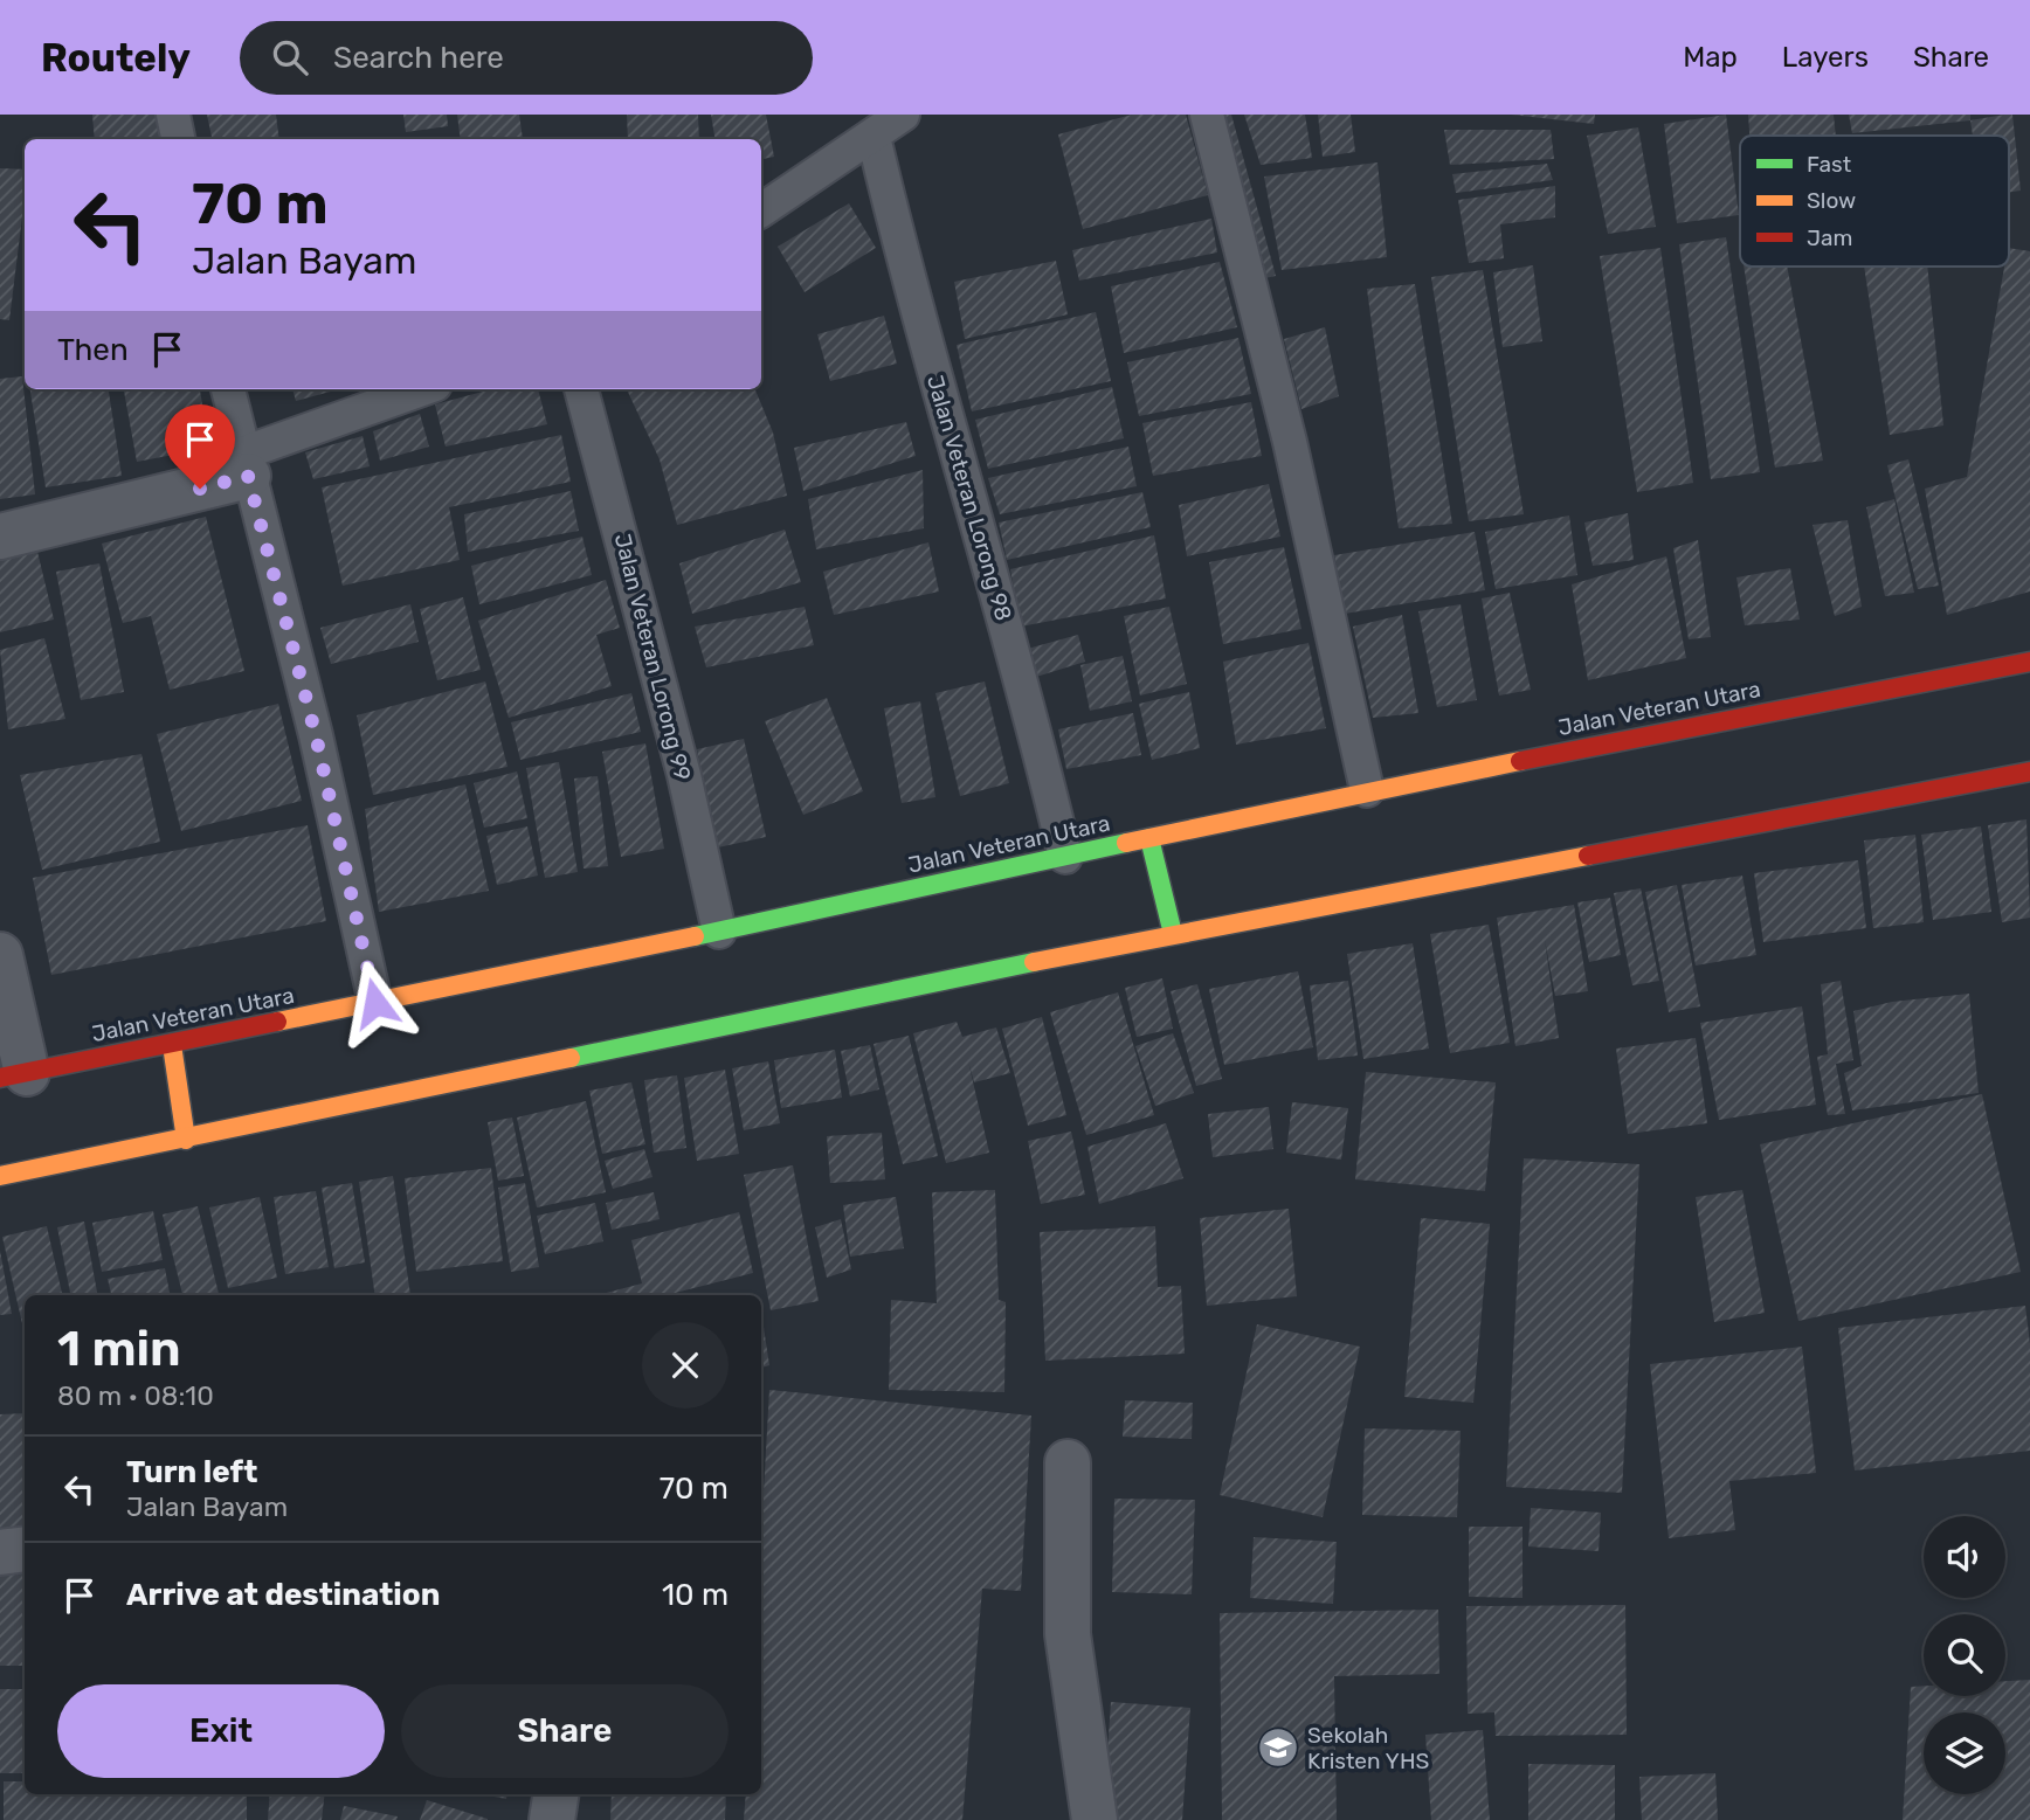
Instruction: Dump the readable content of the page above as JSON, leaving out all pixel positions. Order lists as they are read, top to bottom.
{
  "streets": {
    "highway": ["Jalan Veteran Utara"],
    "lane": ["Jalan Veteran Lorong 98", "Jalan Veteran Lorong 99"]
  },
  "crossings": [
    ["Jalan Veteran Lorong 98", "Jalan Veteran Utara"],
    ["Jalan Veteran Lorong 99", "Jalan Veteran Utara"]
  ],
  "places": {
    "school or university": ["Sekolah Kristen YHS"]
  },
  "legend": ["Fast", "Slow", "Jam"],
  "page": {
    "header": "Routely",
    "search": "Search here",
    "nav": ["Map", "Layers", "Share"],
    "turn": ["70 m", "Jalan Bayam"],
    "then": "Then",
    "heading": ["1 min", "80 m · 08:10"],
    "list": [
      {
        "name": "Turn left",
        "note": "Jalan Bayam",
        "value": "70 m"
      },
      {
        "name": "Arrive at destination",
        "value": "10 m"
      }
    ],
    "buttons": ["Exit", "Share"]
  }
}
